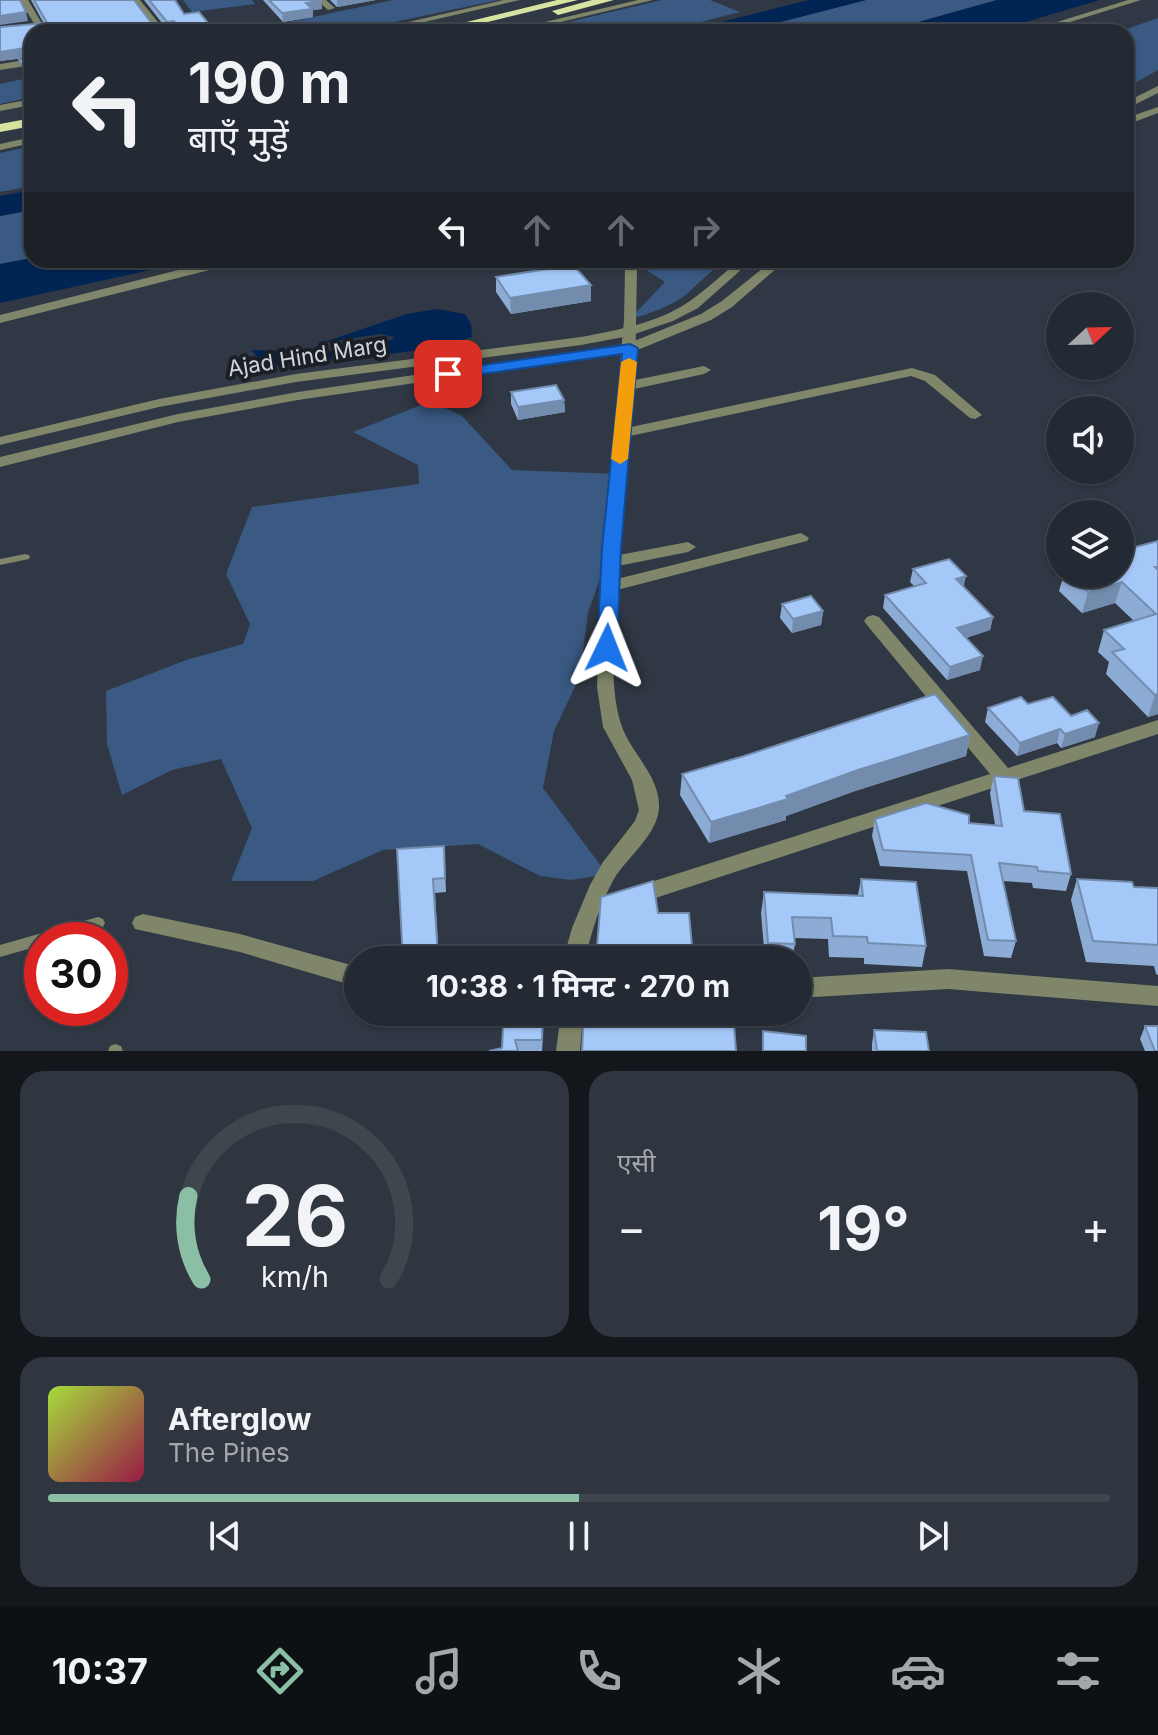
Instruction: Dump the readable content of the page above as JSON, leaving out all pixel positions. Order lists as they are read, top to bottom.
{
  "streets": {
    "street": ["Ajad Hind Marg"]
  },
  "north": "right",
  "page": {
    "turn": ["190 m", "बाएँ मुड़ें"],
    "limit": "30",
    "trip": "10:38 · 1 मिनट · 270 m",
    "tile": "एसी",
    "heat": ["−", "19°", "+"],
    "song": ["Afterglow", "The Pines"],
    "tabs": "10:37",
    "gauge": ["26", "km/h"]
  }
}
